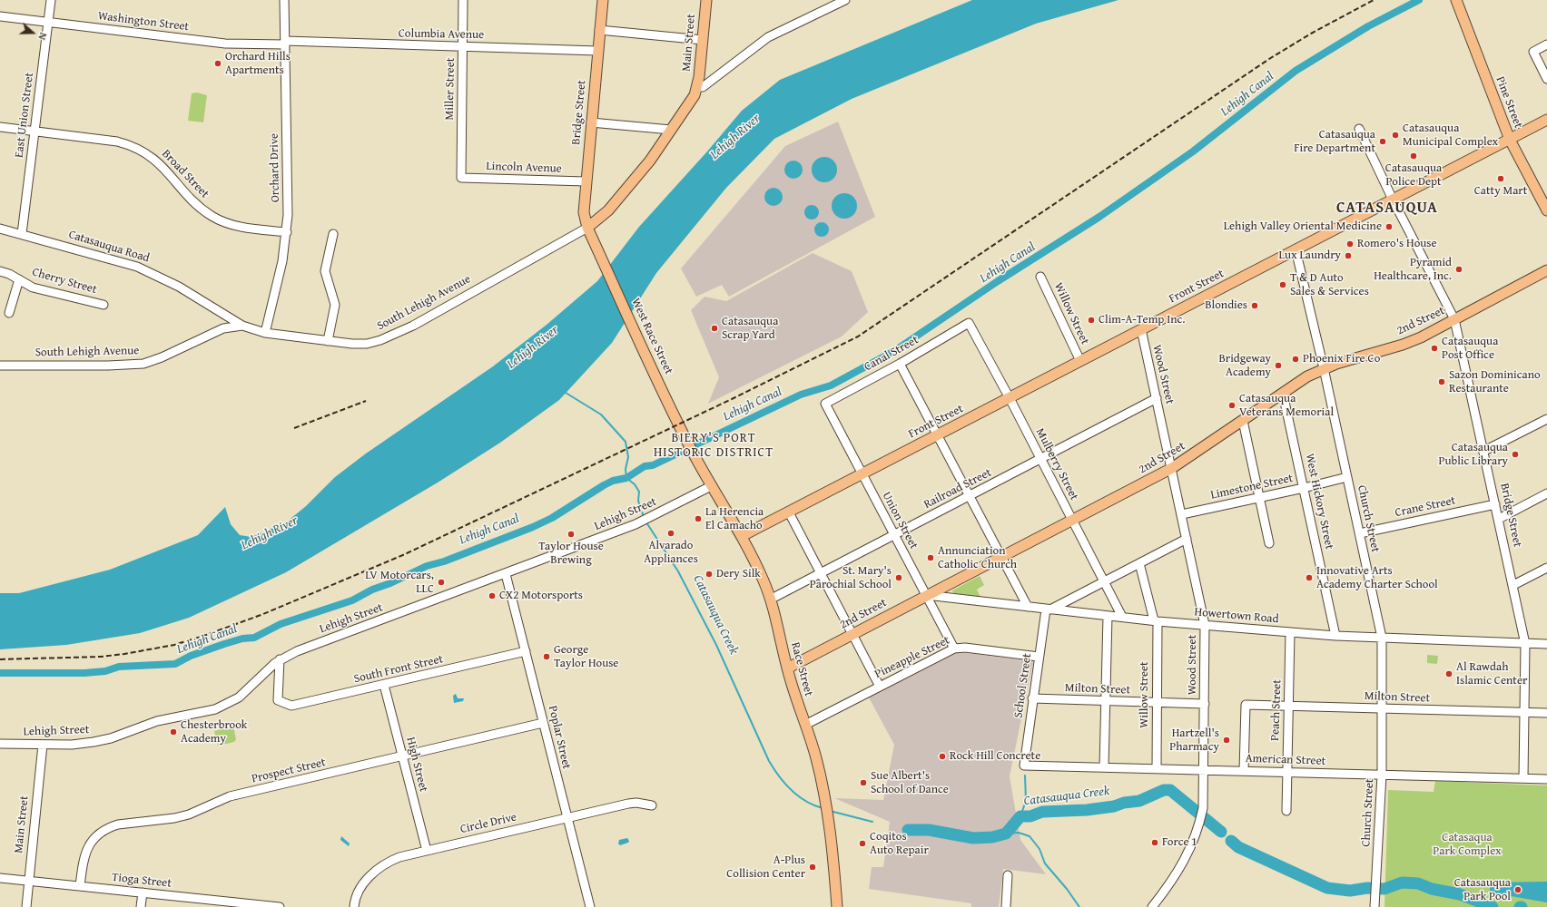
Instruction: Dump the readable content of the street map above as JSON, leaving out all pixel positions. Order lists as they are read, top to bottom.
{
  "streets": {
    "main road": [
      "Main Street",
      "Pine Street",
      "Bridge Street",
      "Front Street",
      "South Lehigh Avenue",
      "2nd Street",
      "West Race Street",
      "Race Street"
    ],
    "street": [
      "Washington Street",
      "Columbia Avenue",
      "Miller Street",
      "East Union Street",
      "Orchard Drive",
      "Lincoln Avenue",
      "Broad Street",
      "Catasauqua Road",
      "Cherry Street",
      "Willow Street",
      "Canal Street",
      "Wood Street",
      "Mulberry Street",
      "Limestone Street",
      "Railroad Street",
      "West Hickory Street",
      "Crane Street",
      "Lehigh Street",
      "Church Street",
      "Union Street",
      "Howertown Road",
      "Pineapple Street",
      "South Front Street",
      "School Street",
      "Milton Street",
      "Peach Street",
      "Poplar Street",
      "American Street",
      "High Street",
      "Prospect Street",
      "Circle Drive",
      "Tioga Street"
    ]
  },
  "crossings": [
    ["Washington Street", "Columbia Avenue"],
    ["Washington Street", "East Union Street"],
    ["Washington Street", "Orchard Drive"],
    ["Columbia Avenue", "Miller Street"],
    ["Columbia Avenue", "Bridge Street"],
    ["Columbia Avenue", "Orchard Drive"],
    ["Main Street", "South Lehigh Avenue"],
    ["Main Street", "Lehigh Street"],
    ["Main Street", "Tioga Street"],
    ["Miller Street", "Lincoln Avenue"],
    ["Pine Street", "Front Street"],
    ["Bridge Street", "Lincoln Avenue"],
    ["Bridge Street", "Front Street"],
    ["Bridge Street", "South Lehigh Avenue"],
    ["Bridge Street", "2nd Street"],
    ["Bridge Street", "West Race Street"],
    ["Bridge Street", "Crane Street"],
    ["Bridge Street", "Howertown Road"],
    ["Bridge Street", "Milton Street"],
    ["Bridge Street", "American Street"],
    ["East Union Street", "Broad Street"],
    ["East Union Street", "Catasauqua Road"],
    ["Orchard Drive", "Broad Street"],
    ["Orchard Drive", "South Lehigh Avenue"],
    ["Catasauqua Road", "South Lehigh Avenue"],
    ["Front Street", "Willow Street"],
    ["Front Street", "Wood Street"],
    ["Front Street", "Mulberry Street"],
    ["Front Street", "Church Street"],
    ["Front Street", "Union Street"],
    ["Front Street", "Race Street"],
    ["South Lehigh Avenue", "West Race Street"],
    ["Willow Street", "Howertown Road"],
    ["Willow Street", "Milton Street"],
    ["Willow Street", "American Street"],
    ["2nd Street", "Wood Street"],
    ["2nd Street", "Mulberry Street"],
    ["2nd Street", "West Hickory Street"],
    ["2nd Street", "Church Street"],
    ["2nd Street", "Union Street"],
    ["2nd Street", "Howertown Road"],
    ["2nd Street", "Race Street"],
    ["West Race Street", "Race Street"],
    ["Canal Street", "Mulberry Street"],
    ["Canal Street", "Union Street"],
    ["Wood Street", "Limestone Street"],
    ["Wood Street", "Railroad Street"],
    ["Wood Street", "Howertown Road"],
    ["Wood Street", "Milton Street"],
    ["Wood Street", "American Street"],
    ["Mulberry Street", "Railroad Street"],
    ["Mulberry Street", "Howertown Road"],
    ["Limestone Street", "West Hickory Street"],
    ["Limestone Street", "Church Street"],
    ["Railroad Street", "Union Street"],
    ["Railroad Street", "Race Street"],
    ["West Hickory Street", "Howertown Road"],
    ["Crane Street", "Church Street"],
    ["Lehigh Street", "South Front Street"],
    ["Lehigh Street", "Race Street"],
    ["Lehigh Street", "Poplar Street"],
    ["Church Street", "Howertown Road"],
    ["Church Street", "Milton Street"],
    ["Church Street", "American Street"],
    ["Union Street", "Howertown Road"],
    ["Union Street", "Pineapple Street"],
    ["Howertown Road", "School Street"],
    ["Howertown Road", "Peach Street"],
    ["Pineapple Street", "Race Street"],
    ["Pineapple Street", "School Street"],
    ["South Front Street", "Poplar Street"],
    ["South Front Street", "High Street"],
    ["School Street", "Milton Street"],
    ["School Street", "American Street"],
    ["Milton Street", "Peach Street"],
    ["Milton Street", "American Street"],
    ["Peach Street", "American Street"],
    ["Poplar Street", "Prospect Street"],
    ["Poplar Street", "Circle Drive"],
    ["High Street", "Prospect Street"],
    ["High Street", "Circle Drive"],
    ["Prospect Street", "Tioga Street"]
  ],
  "districts": ["CATASAUQUA", "BIERY'S PORT HISTORIC DISTRICT"],
  "water": ["Lehigh Canal", "Lehigh River", "Catasauqua Creek"],
  "parks": ["Catasaqua Park Complex"],
  "places": [
    "Orchard Hills Apartments",
    "Catasauqua Municipal Complex",
    "Catasauqua Fire Department",
    "Catasauqua Police Dept",
    "Catty Mart",
    "Lehigh Valley Oriental Medicine",
    "Romero's House",
    "Lux Laundry",
    "Pyramid Healthcare, Inc.",
    "T & D Auto Sales & Services",
    "Blondies",
    "Clim-A-Temp Inc.",
    "Catasauqua Scrap Yard",
    "Catasauqua Post Office",
    "Phoenix Fire Co",
    "Bridgeway Academy",
    "Sazon Dominicano Restaurante",
    "Catasauqua Veterans Memorial",
    "Catasauqua Public Library",
    "La Herencia El Camacho",
    "Alvarado Appliances",
    "Taylor House Brewing",
    "Annunciation Catholic Church",
    "Dery Silk",
    "St. Mary's Parochial School",
    "Innovative Arts Academy Charter School",
    "LV Motorcars, LLC",
    "CX2 Motorsports",
    "George Taylor House",
    "Al Rawdah Islamic Center",
    "Chesterbrook Academy",
    "Hartzell's Pharmacy",
    "Rock Hill Concrete",
    "Sue Albert's School of Dance",
    "Force 1",
    "Coqitos Auto Repair",
    "A-Plus Collision Center",
    "Catasauqua Park Pool"
  ],
  "north": "right"
}
